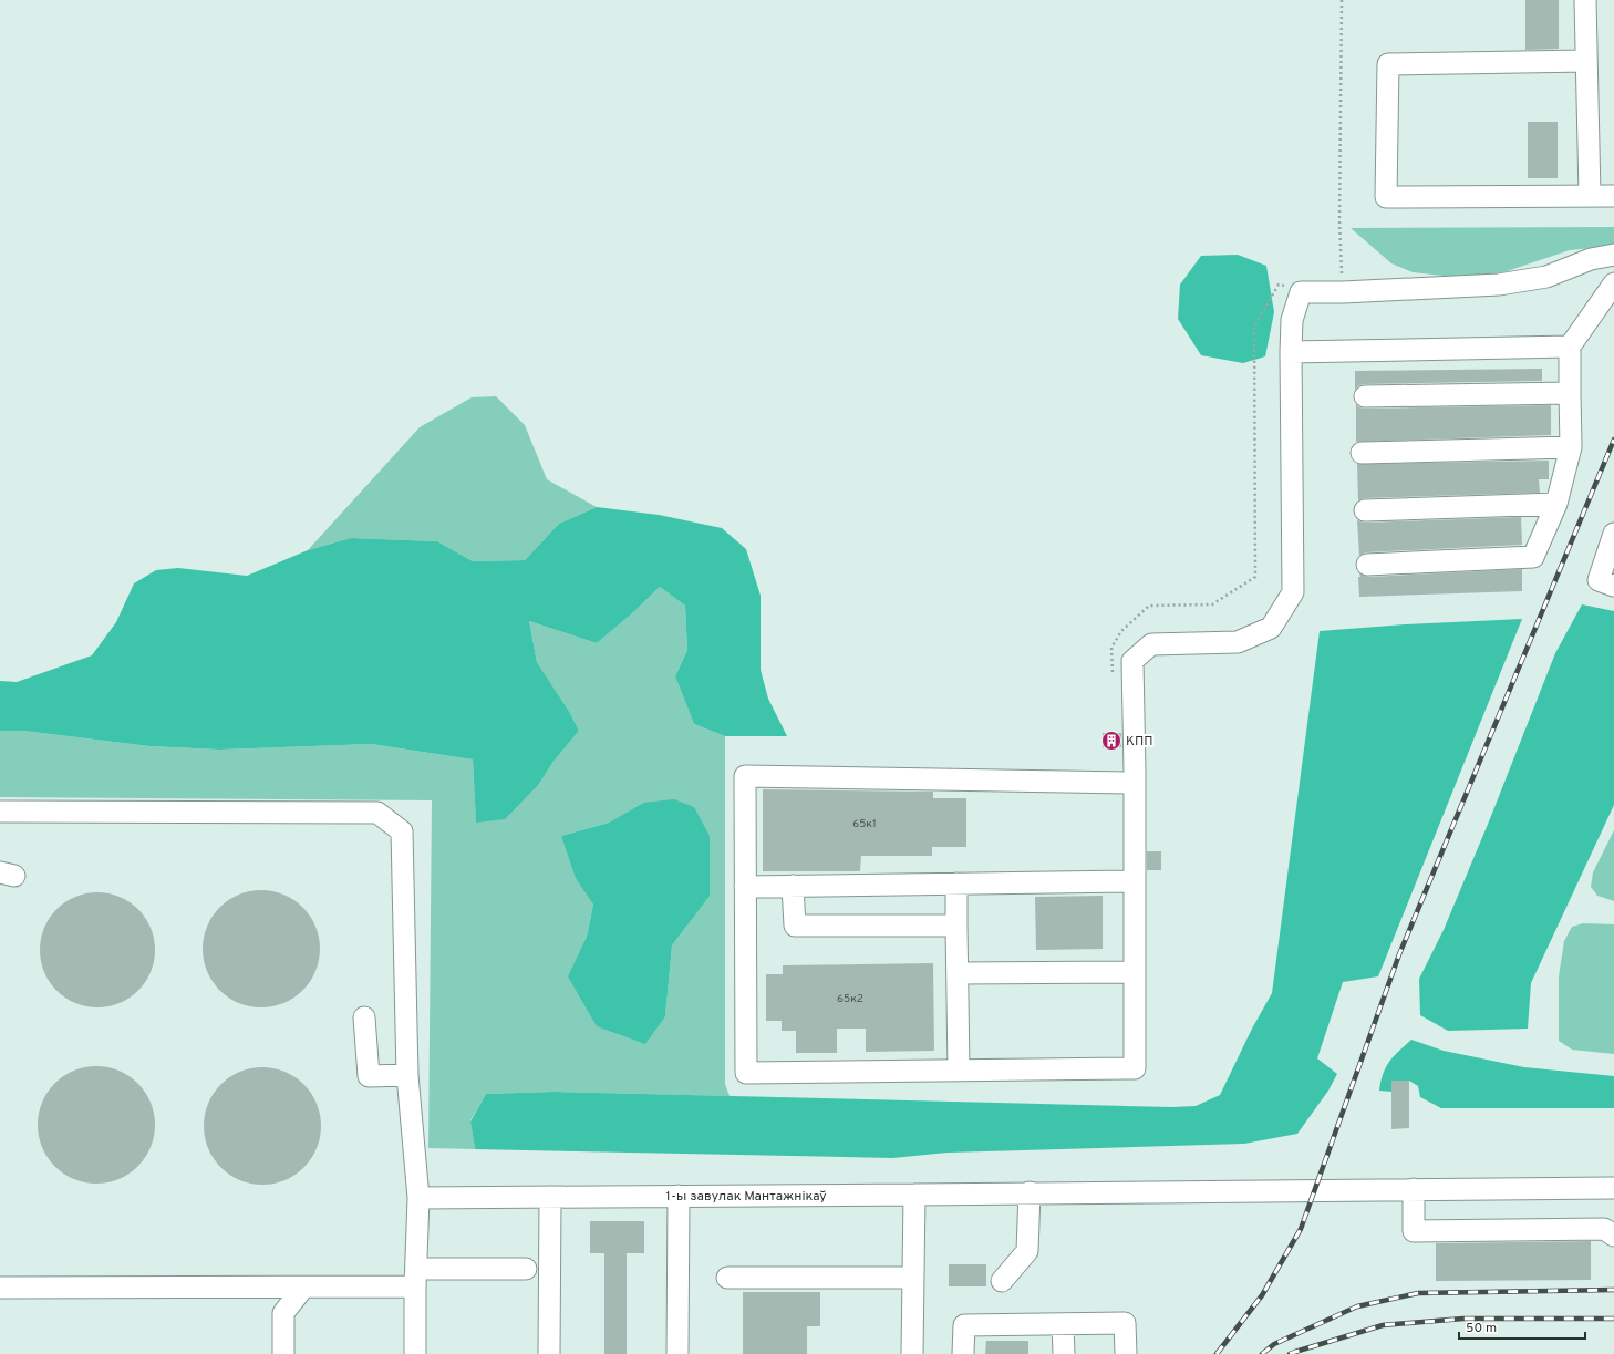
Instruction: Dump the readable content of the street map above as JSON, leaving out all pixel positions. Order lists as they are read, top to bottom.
{
  "streets": {
    "street": ["1-ы завулак Мантажнікаў"]
  },
  "places": {
    "building": ["КПП"]
  },
  "house_numbers": ["65к1", "65к2"],
  "scale_bar": "50 m"
}
